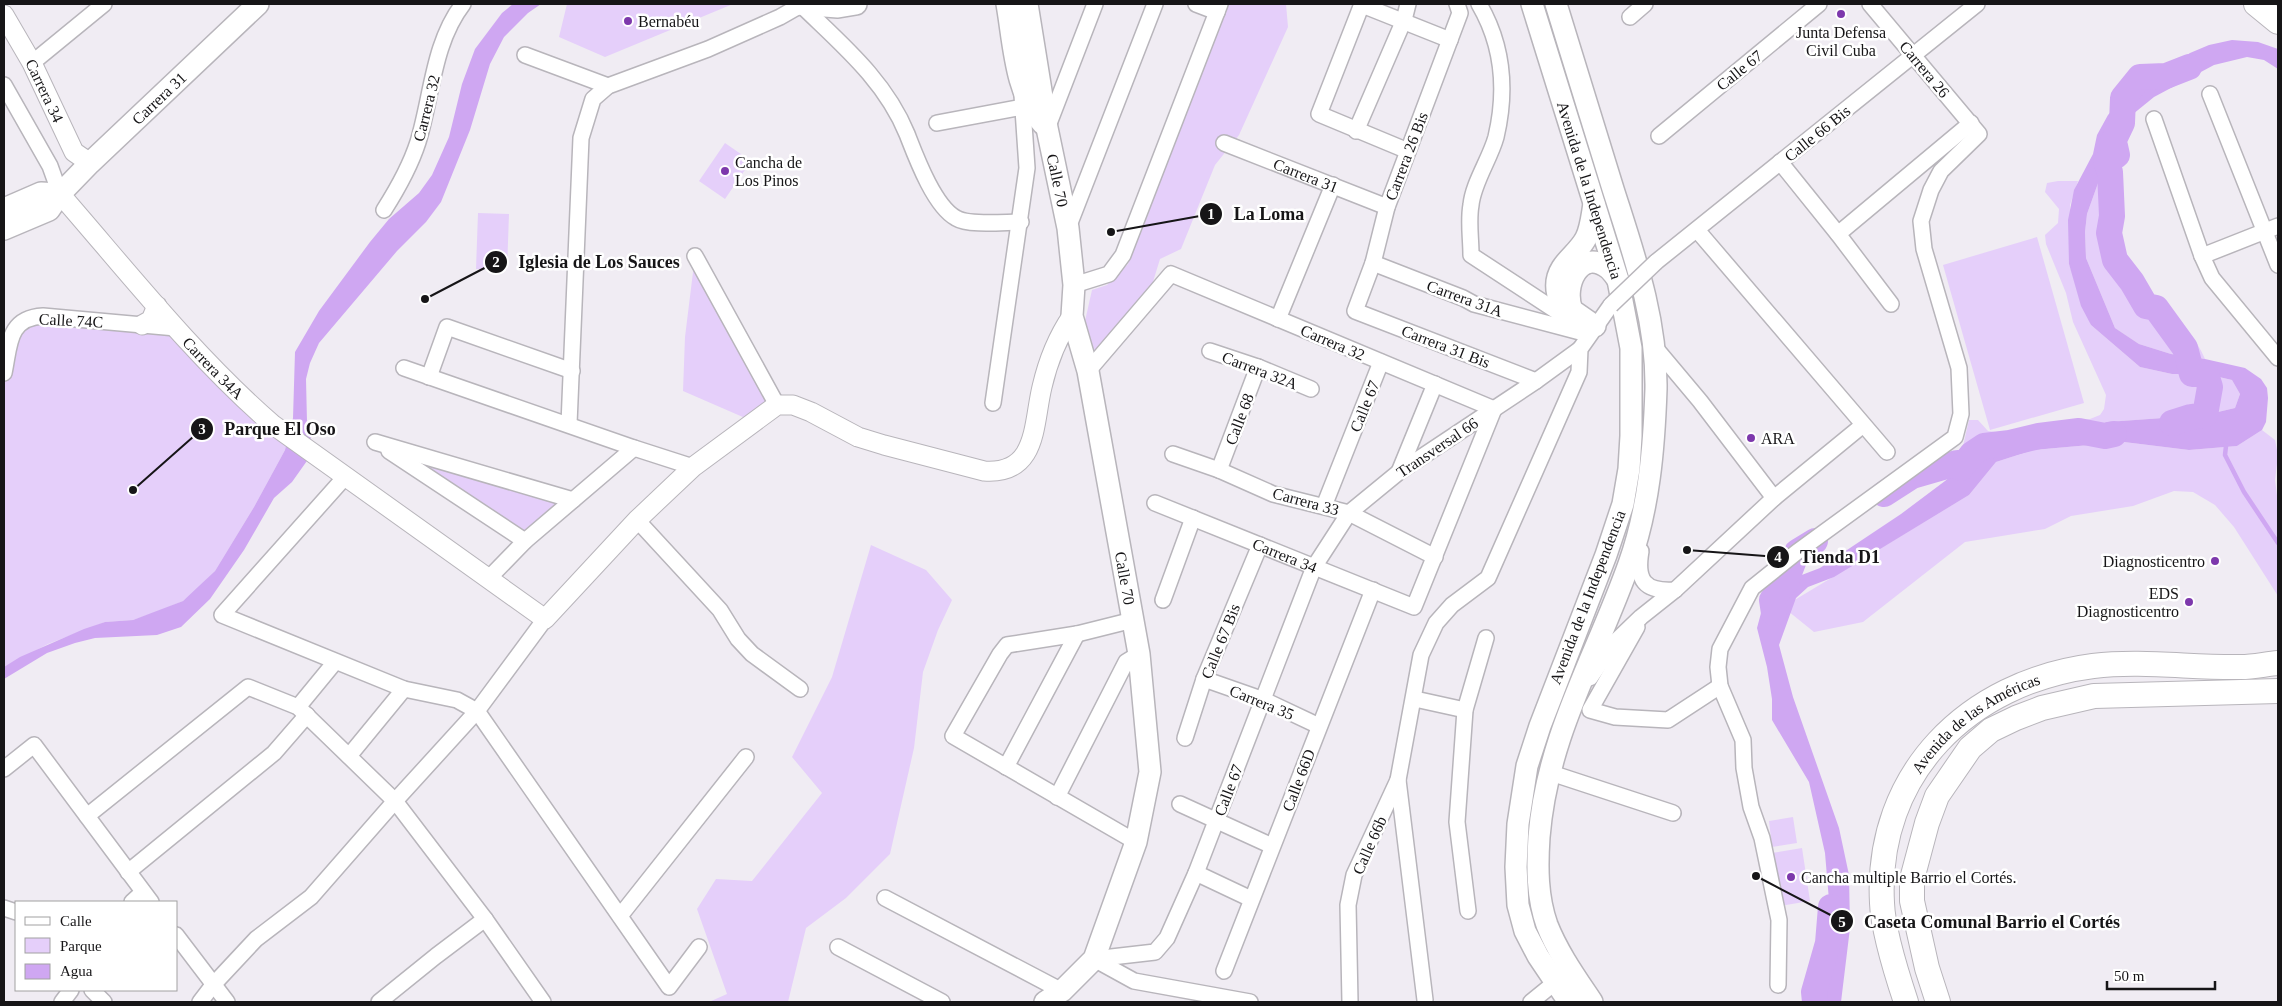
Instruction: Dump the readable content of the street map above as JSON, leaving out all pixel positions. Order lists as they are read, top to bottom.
{
  "streets": {
    "main road": [
      "Carrera 31",
      "Calle 70",
      "Avenida de la Independencia",
      "Avenida de las Américas"
    ],
    "street": [
      "Carrera 26",
      "Calle 67",
      "Carrera 34",
      "Carrera 32",
      "Calle 66 Bis",
      "Carrera 26 Bis",
      "Carrera 31A",
      "Calle 74C",
      "Carrera 31 Bis",
      "Carrera 34A",
      "Carrera 32A",
      "Calle 68",
      "Transversal 66",
      "Carrera 33",
      "Calle 67 Bis",
      "Carrera 35",
      "Calle 66D",
      "Calle 66b"
    ]
  },
  "crossings": [
    ["Carrera 26", "Calle 66 Bis"],
    ["Calle 67", "Carrera 34"],
    ["Calle 67", "Carrera 32"],
    ["Calle 67", "Calle 70"],
    ["Calle 67", "Transversal 66"],
    ["Calle 67", "Carrera 33"],
    ["Calle 67", "Carrera 35"],
    ["Carrera 34", "Carrera 31"],
    ["Carrera 34", "Transversal 66"],
    ["Carrera 34", "Carrera 33"],
    ["Carrera 34", "Calle 67 Bis"],
    ["Carrera 34", "Calle 66D"],
    ["Carrera 31", "Carrera 26 Bis"],
    ["Carrera 31", "Carrera 34A"],
    ["Carrera 32", "Calle 70"],
    ["Carrera 32", "Transversal 66"],
    ["Calle 66 Bis", "Carrera 31A"],
    ["Calle 66 Bis", "Transversal 66"],
    ["Carrera 26 Bis", "Carrera 31A"],
    ["Carrera 26 Bis", "Carrera 31 Bis"],
    ["Calle 74C", "Carrera 34A"],
    ["Carrera 31 Bis", "Transversal 66"],
    ["Carrera 32A", "Calle 68"],
    ["Calle 68", "Carrera 33"],
    ["Transversal 66", "Carrera 33"],
    ["Calle 67 Bis", "Carrera 35"],
    ["Carrera 35", "Calle 66D"]
  ],
  "places": [
    "Junta Defensa Civil Cuba",
    "Bernabéu",
    "Cancha de Los Pinos",
    "La Loma",
    "Iglesia de Los Sauces",
    "ARA",
    "Parque El Oso",
    "Tienda D1",
    "Diagnosticentro",
    "EDS Diagnosticentro",
    "Caseta Comunal Barrio el Cortés",
    "Cancha multiple Barrio el Cortés."
  ],
  "legend": ["Calle", "Parque", "Agua"],
  "scale_bar": "50 m"
}
